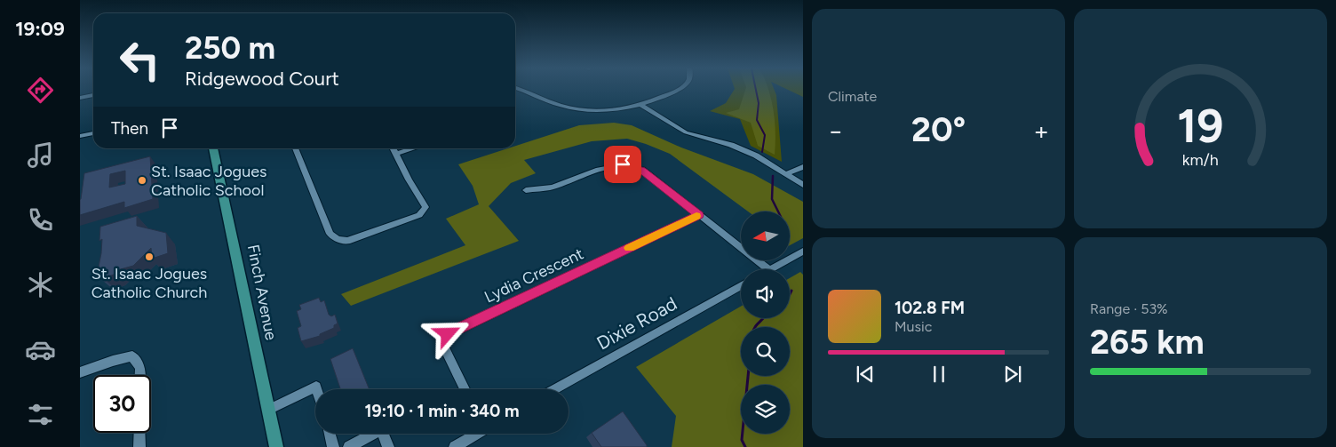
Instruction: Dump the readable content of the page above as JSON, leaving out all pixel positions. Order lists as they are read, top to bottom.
{
  "streets": {
    "main road": ["Finch Avenue"],
    "street": ["Lydia Crescent", "Dixie Road"]
  },
  "places": ["St. Isaac Jogues Catholic School", "St. Isaac Jogues Catholic Church"],
  "north": "left",
  "page": {
    "tabs": "19:09",
    "tile": [
      "Climate",
      ["Range · 53%", "265 km"]
    ],
    "turn": ["250 m", "Ridgewood Court"],
    "then": "Then",
    "heat": ["−", "20°", "+"],
    "song": ["102.8 FM", "Music"],
    "limit": "30",
    "trip": "19:10 · 1 min · 340 m",
    "gauge": ["19", "km/h"]
  }
}
